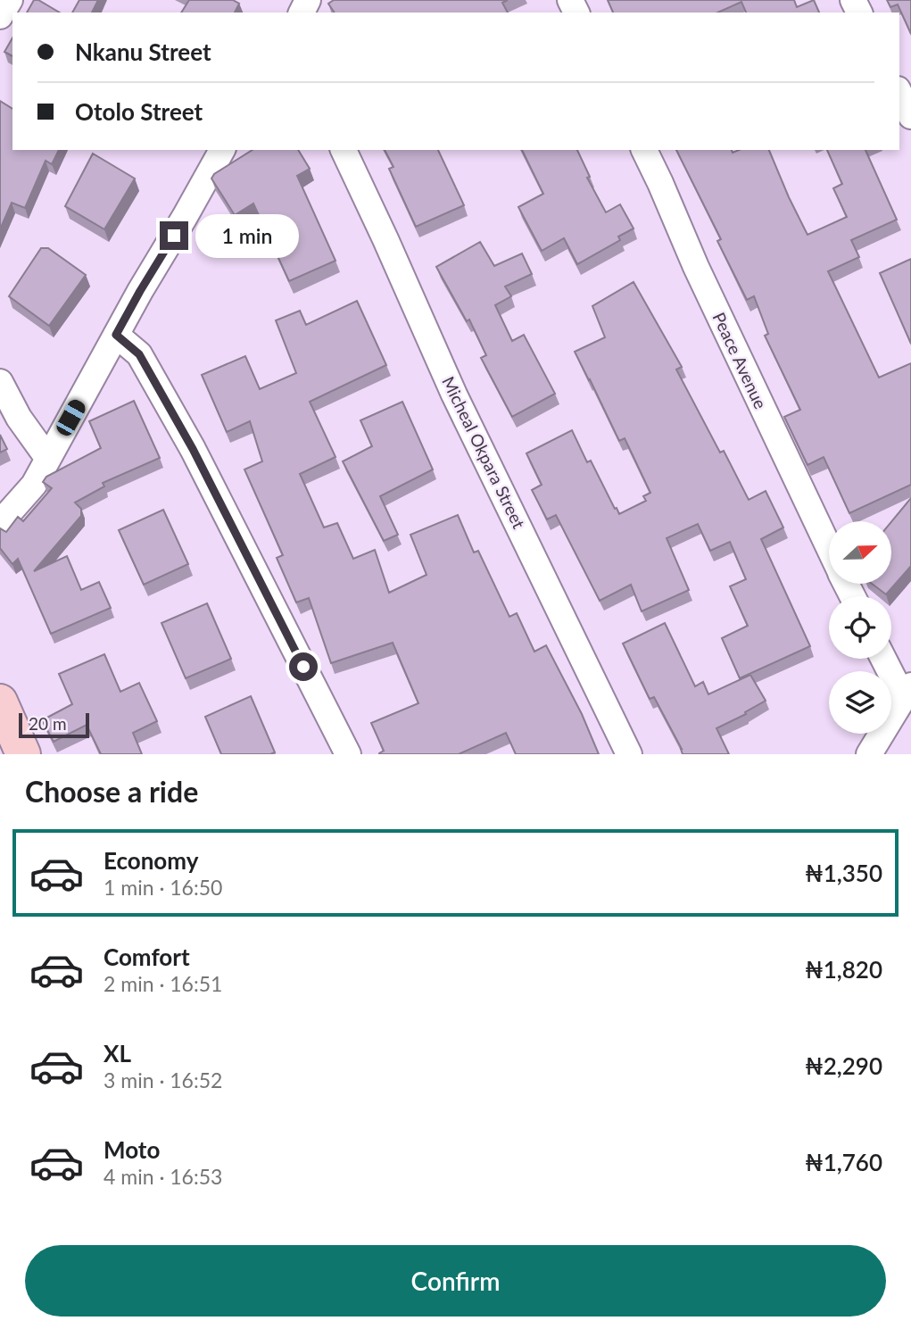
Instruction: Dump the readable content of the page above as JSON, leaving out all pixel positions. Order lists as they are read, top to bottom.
{
  "streets": {
    "street": ["Peace Avenue", "Micheal Okpara Street"]
  },
  "scale_bar": "20 m",
  "north": "right",
  "page": {
    "banner": ["Nkanu Street", "Otolo Street"],
    "bubble": "1 min",
    "scale": "20 m",
    "heading": "Choose a ride",
    "list": [
      {
        "name": "Economy",
        "note": "1 min · 16:50",
        "value": "₦1,350"
      },
      {
        "name": "Comfort",
        "note": "2 min · 16:51",
        "value": "₦1,820"
      },
      {
        "name": "XL",
        "note": "3 min · 16:52",
        "value": "₦2,290"
      },
      {
        "name": "Moto",
        "note": "4 min · 16:53",
        "value": "₦1,760"
      }
    ],
    "buttons": "Confirm"
  }
}
